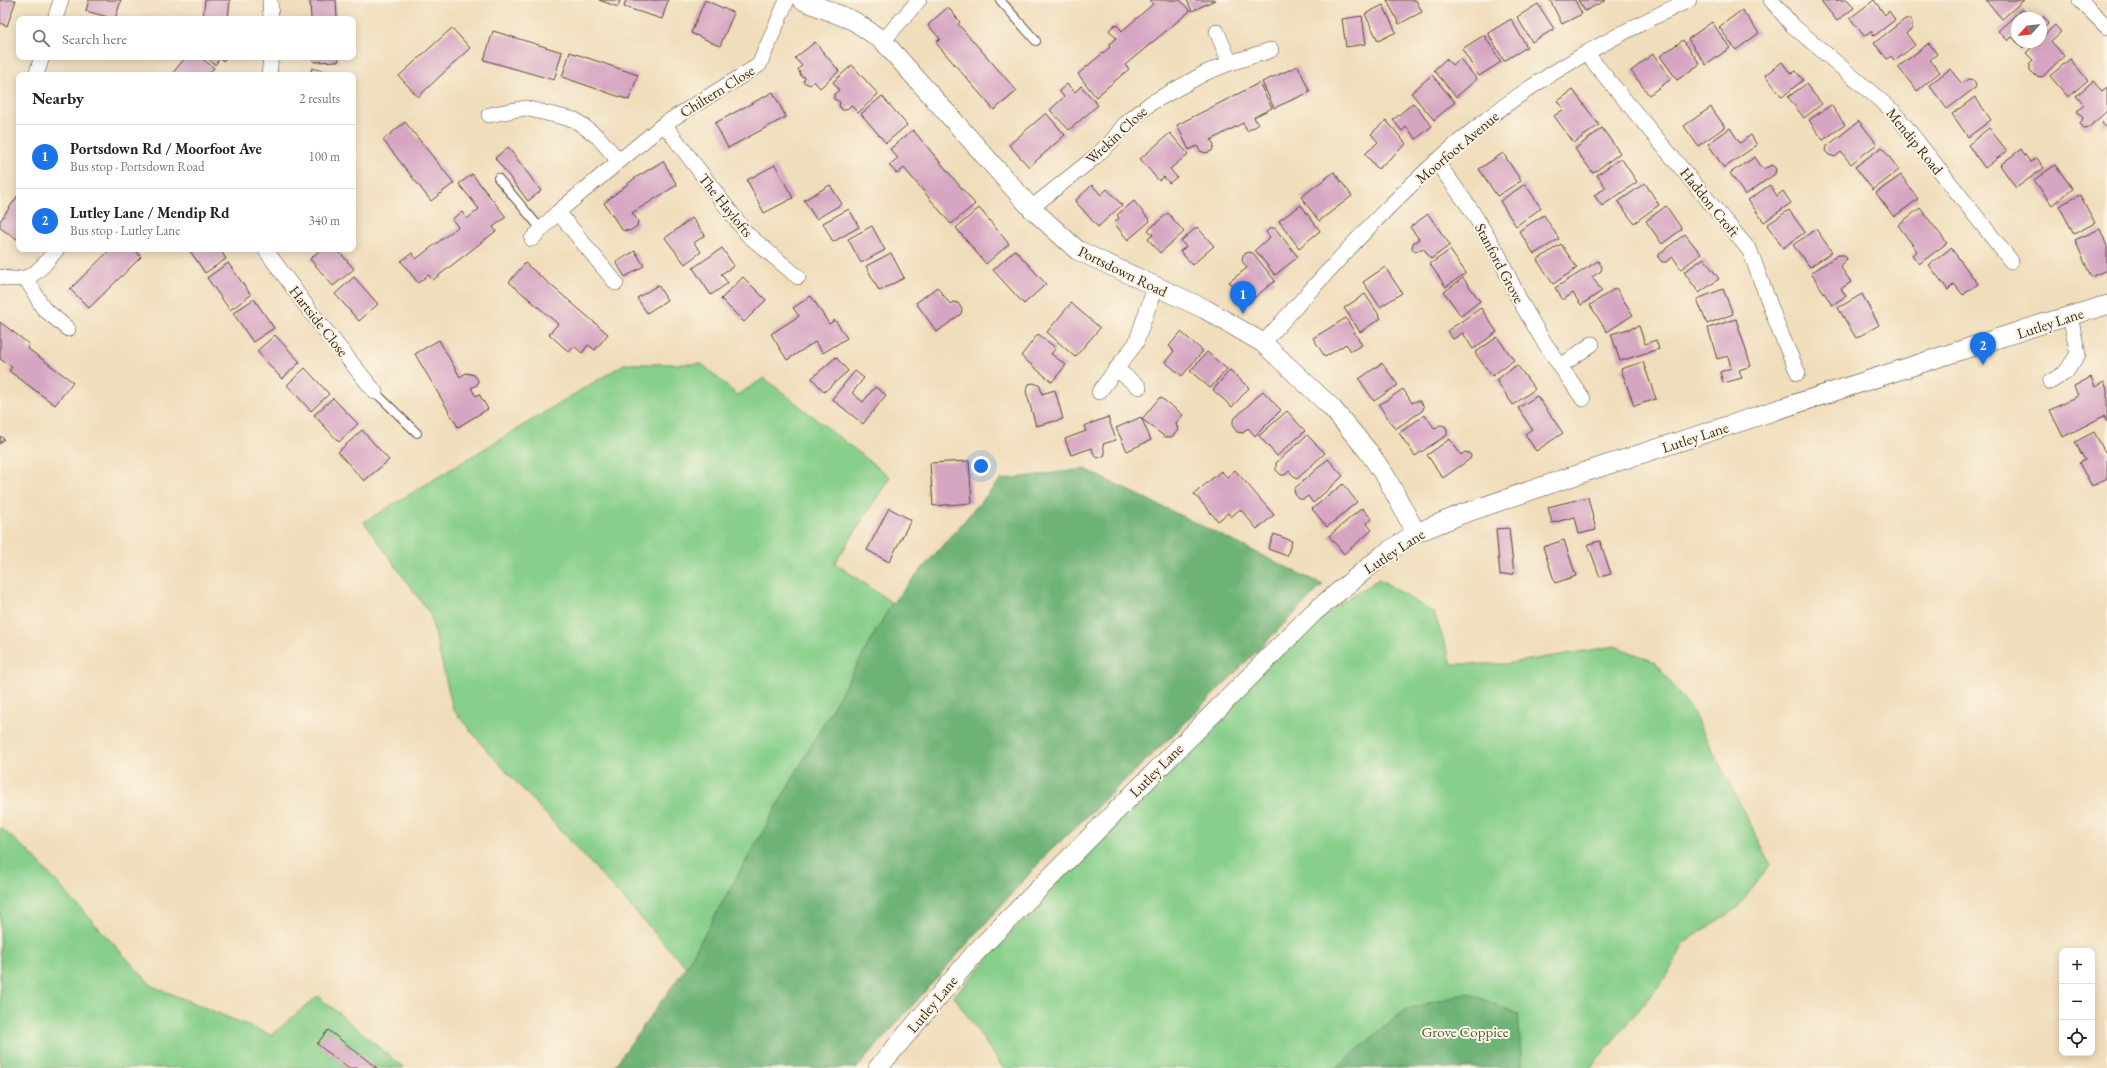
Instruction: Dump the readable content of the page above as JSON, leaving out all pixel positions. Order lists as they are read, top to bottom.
{
  "streets": {
    "street": [
      "Chiltern Close",
      "Wrekin Close",
      "Mendip Road",
      "Moorfoot Avenue",
      "Haddon Croft",
      "The Haylofts",
      "Stanford Grove",
      "Portsdown Road",
      "Hartside Close",
      "Lutley Lane"
    ]
  },
  "crossings": [
    ["Chiltern Close", "The Haylofts"],
    ["Wrekin Close", "Portsdown Road"],
    ["Moorfoot Avenue", "Haddon Croft"],
    ["Moorfoot Avenue", "Stanford Grove"],
    ["Moorfoot Avenue", "Portsdown Road"],
    ["Portsdown Road", "Lutley Lane"]
  ],
  "parks": ["Grove Coppice"],
  "north": "bottom left",
  "page": {
    "search": "Search here",
    "heading": ["Nearby", "2 results"],
    "list": [
      {
        "mark": "1",
        "name": "Portsdown Rd / Moorfoot Ave",
        "note": "Bus stop · Portsdown Road",
        "value": "100 m"
      },
      {
        "mark": "2",
        "name": "Lutley Lane / Mendip Rd",
        "note": "Bus stop · Lutley Lane",
        "value": "340 m"
      }
    ],
    "pins": ["1", "2"],
    "map_buttons": ["+", "−"]
  }
}
